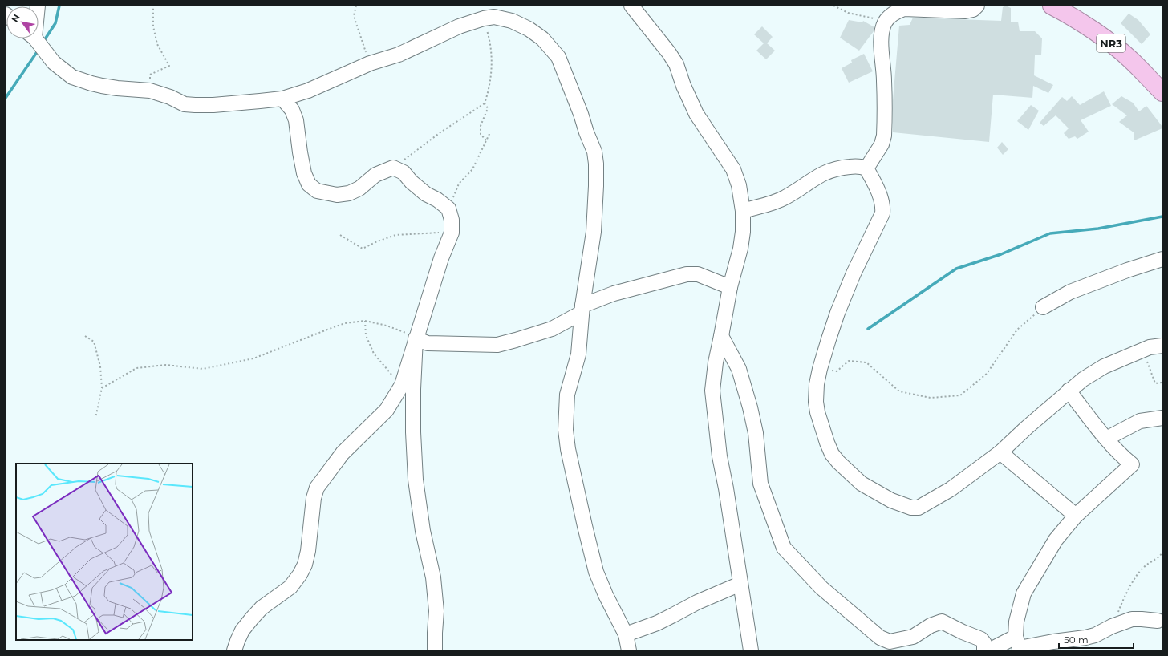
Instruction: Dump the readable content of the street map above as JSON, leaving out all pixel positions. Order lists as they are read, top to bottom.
{
  "streets": {
    "highway": ["NR3"]
  },
  "scale_bar": "50 m",
  "north": "top left"
}
